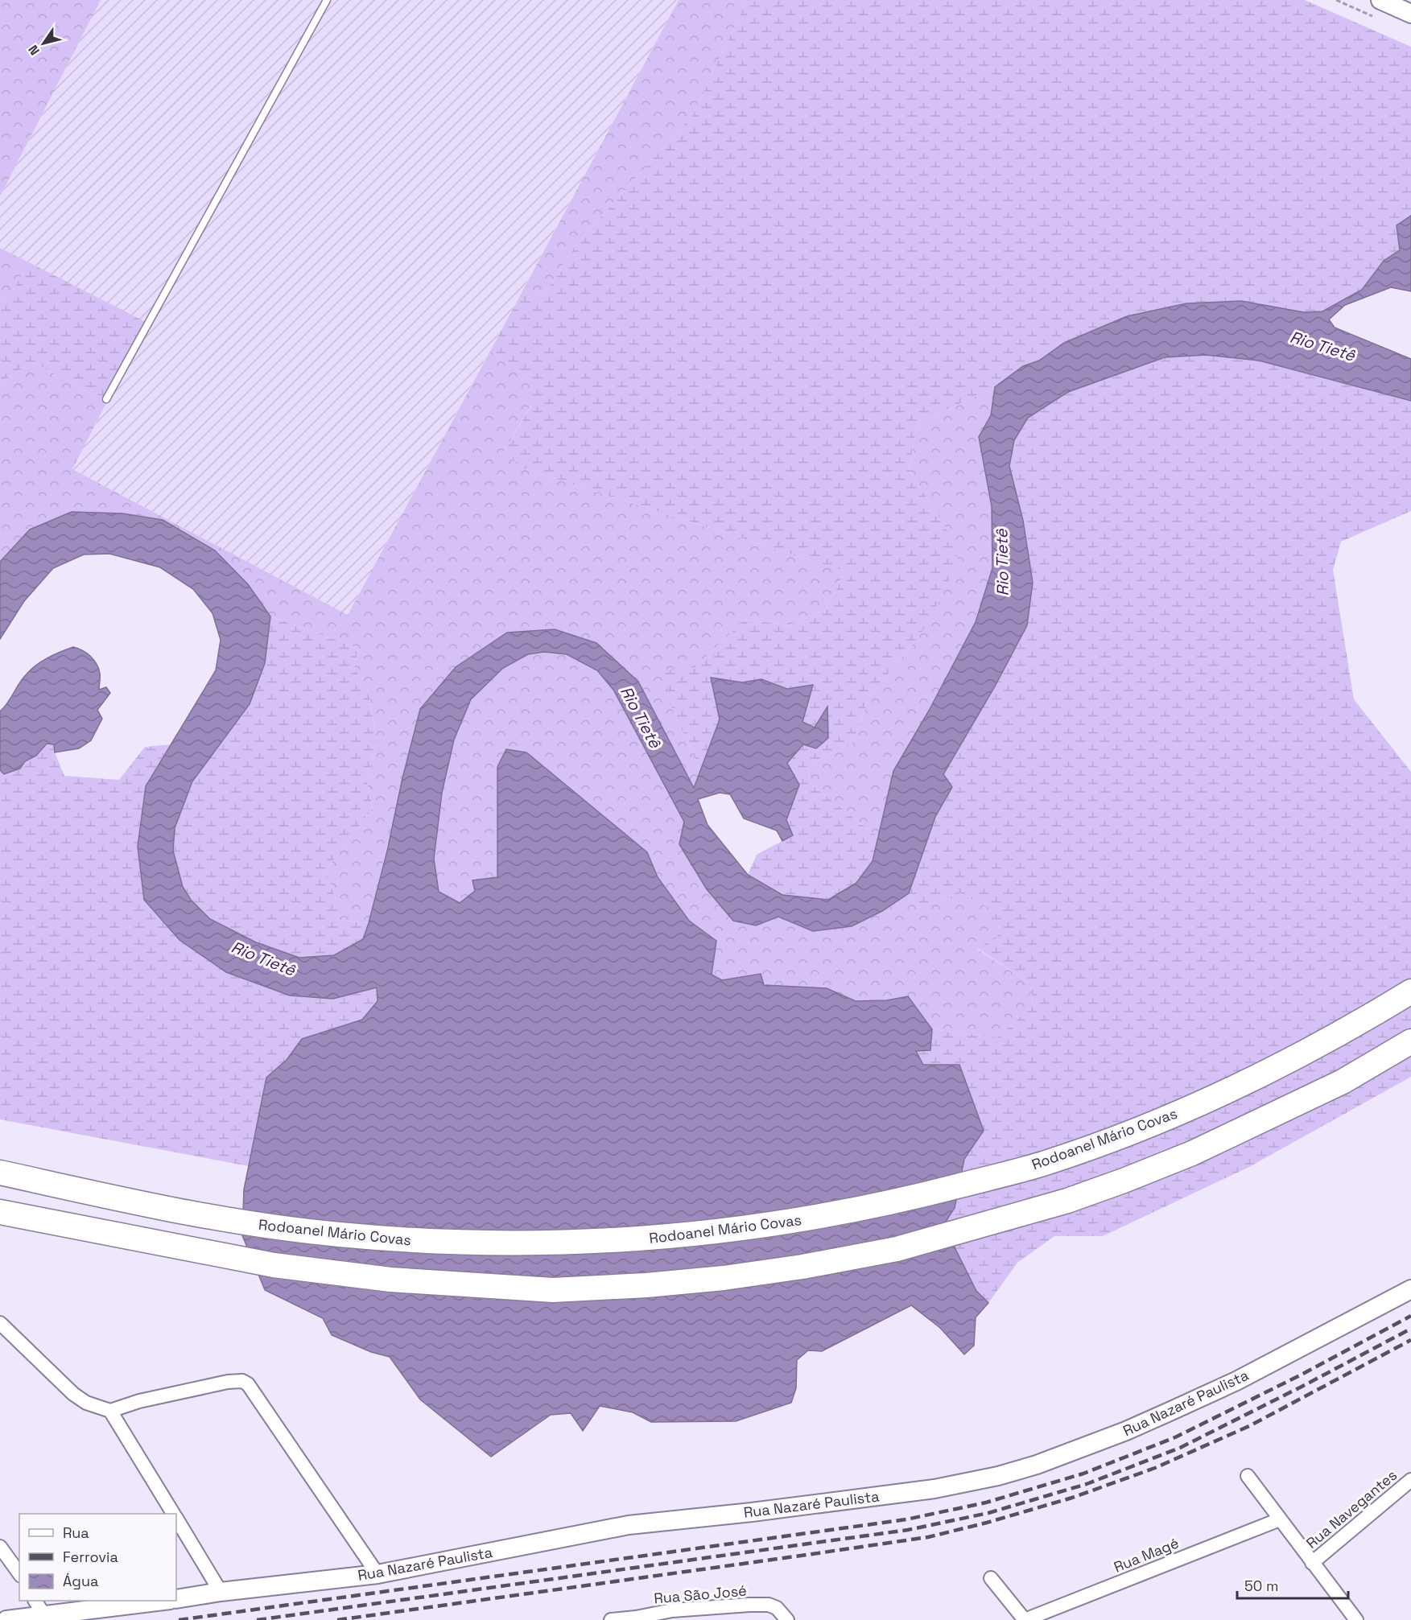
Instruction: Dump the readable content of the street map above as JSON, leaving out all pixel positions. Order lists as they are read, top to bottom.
{
  "streets": {
    "highway": ["Rodoanel Mário Covas"],
    "main road": ["Rua Nazaré Paulista"],
    "street": ["Rua Navegantes", "Rua Magé", "Rua São José"]
  },
  "water": ["Rio Tietê"],
  "legend": ["Rua", "Ferrovia", "Água"],
  "scale_bar": "50 m",
  "north": "bottom left"
}
